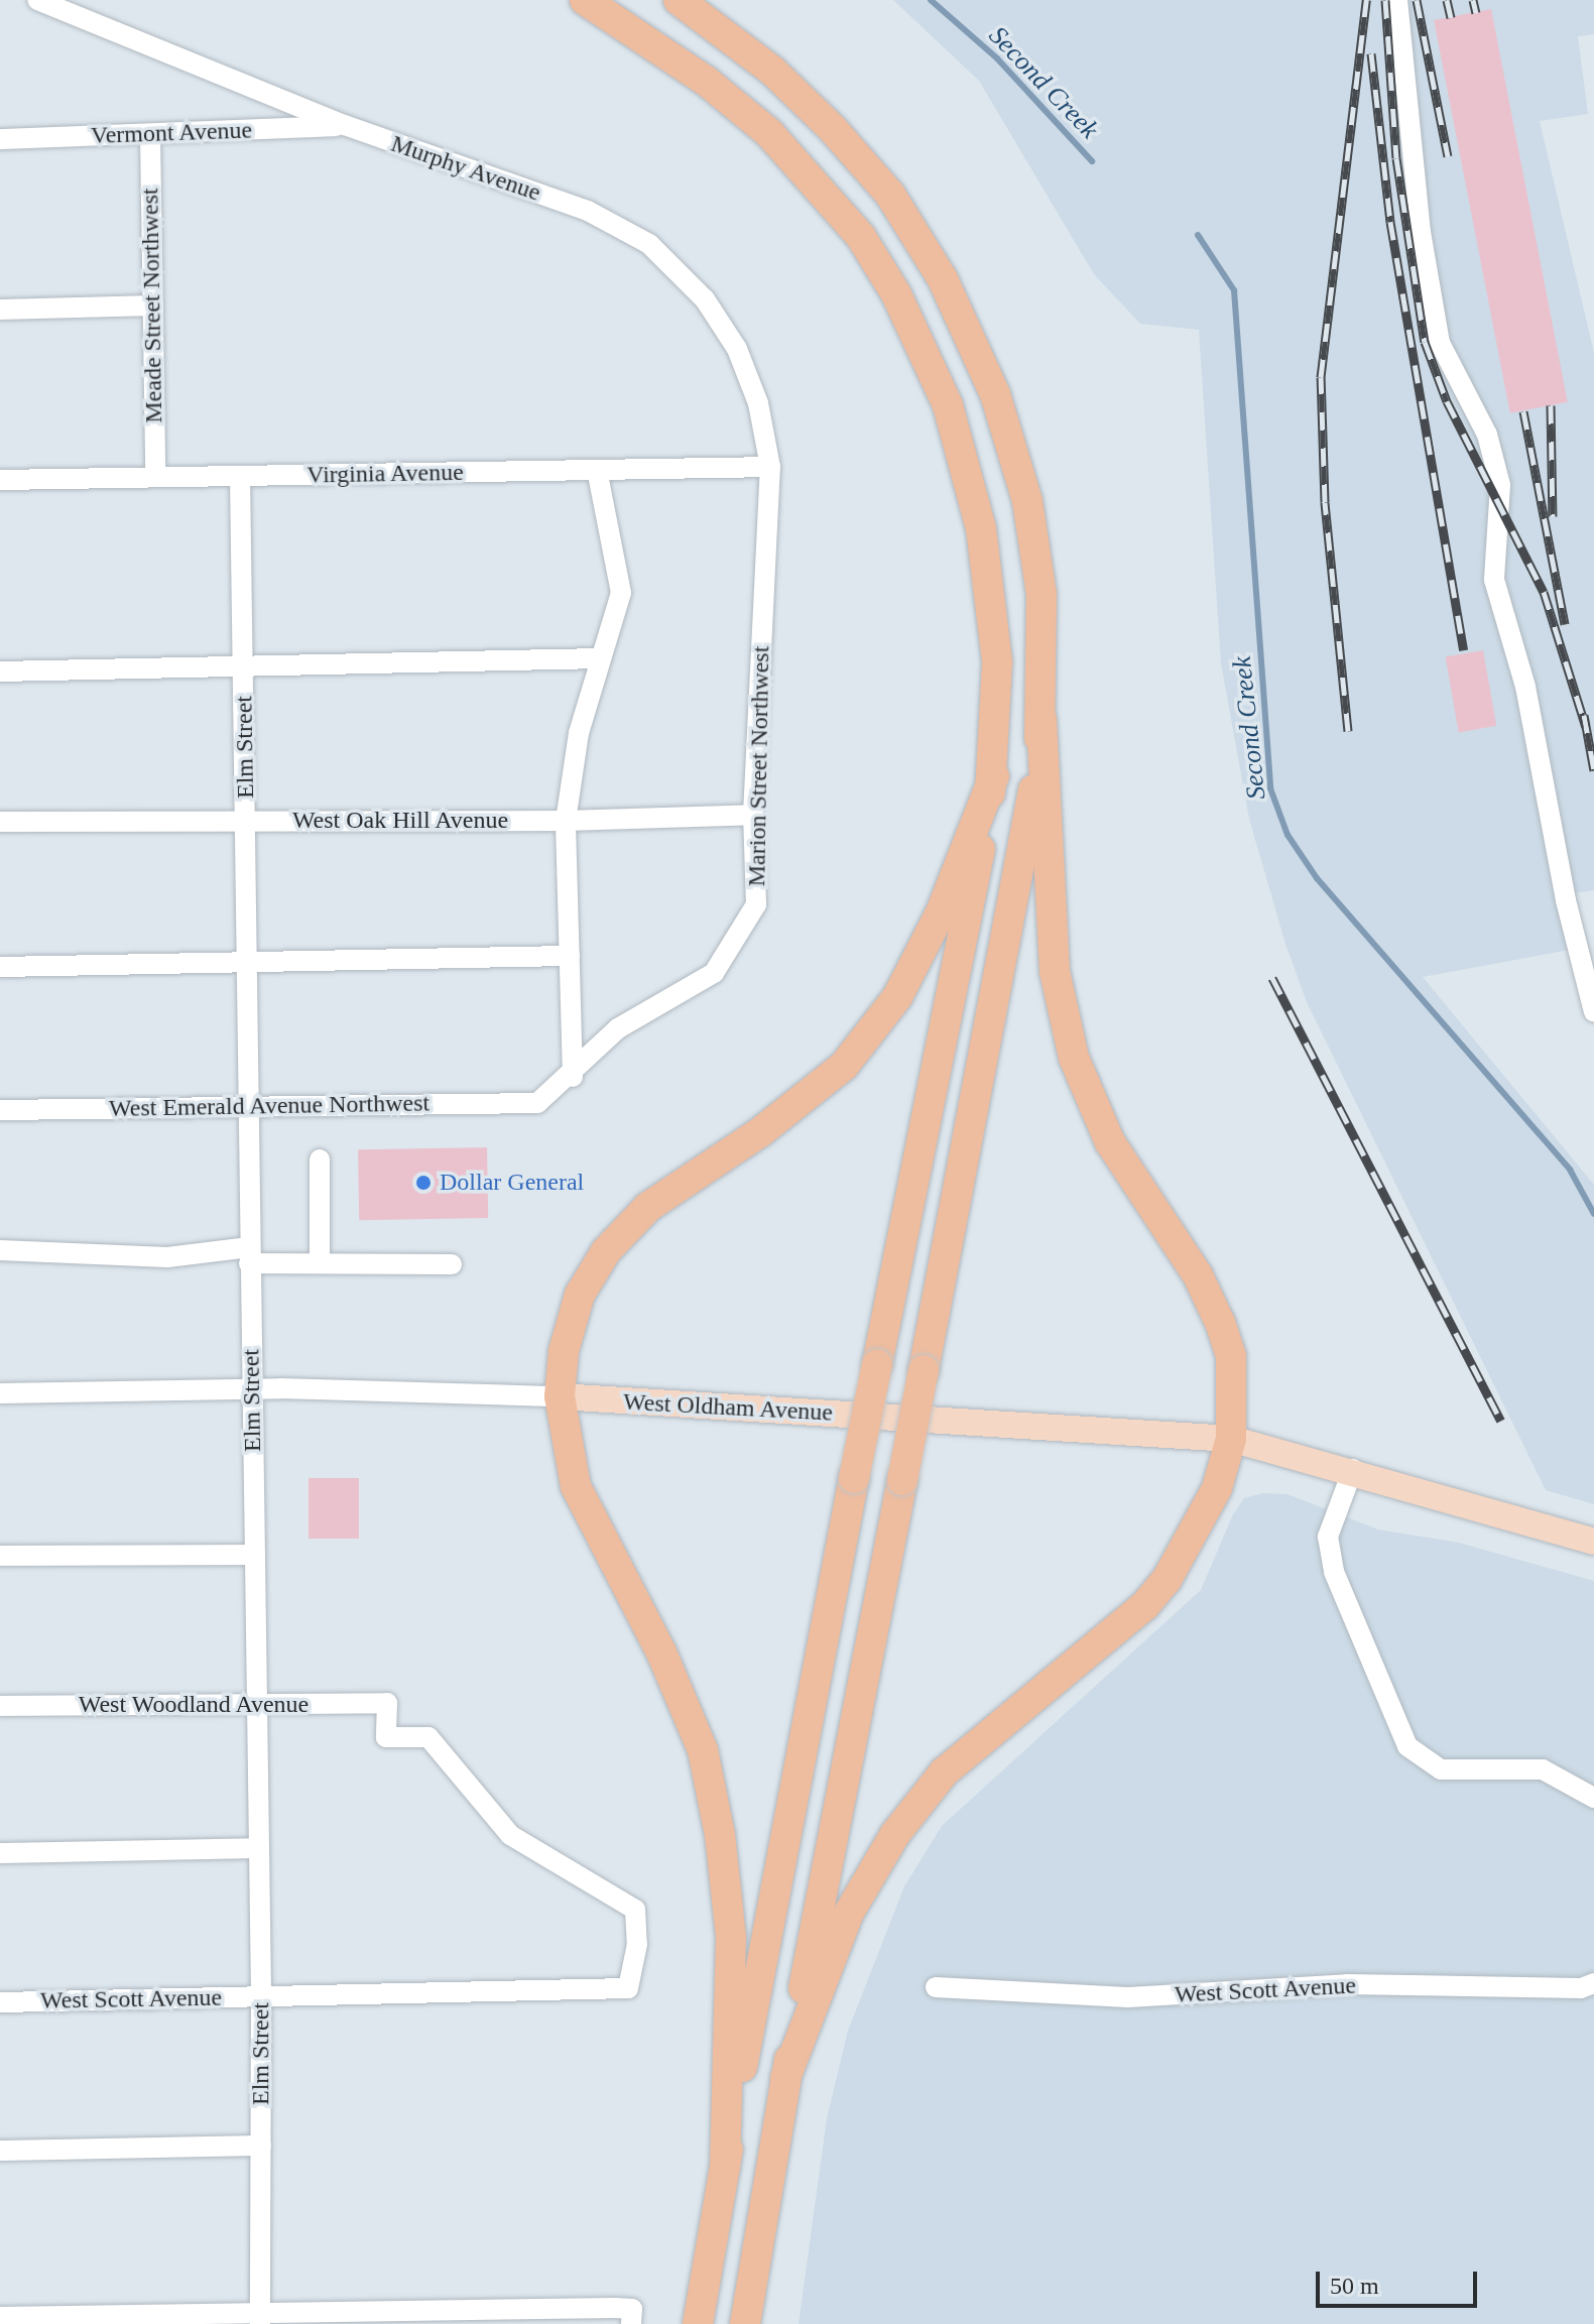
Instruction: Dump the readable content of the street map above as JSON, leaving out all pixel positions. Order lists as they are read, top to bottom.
{
  "streets": {
    "main road": ["West Oldham Avenue"],
    "street": [
      "Vermont Avenue",
      "Murphy Avenue",
      "Meade Street Northwest",
      "Virginia Avenue",
      "Elm Street",
      "Marion Street Northwest",
      "West Oak Hill Avenue",
      "West Emerald Avenue Northwest",
      "West Woodland Avenue",
      "West Scott Avenue"
    ]
  },
  "crossings": [
    ["Vermont Avenue", "Murphy Avenue"],
    ["Vermont Avenue", "Meade Street Northwest"],
    ["Murphy Avenue", "Virginia Avenue"],
    ["Murphy Avenue", "Marion Street Northwest"],
    ["Meade Street Northwest", "Virginia Avenue"],
    ["Virginia Avenue", "Elm Street"],
    ["Virginia Avenue", "Marion Street Northwest"],
    ["Elm Street", "West Oak Hill Avenue"],
    ["Elm Street", "West Emerald Avenue Northwest"],
    ["Elm Street", "West Oldham Avenue"],
    ["Elm Street", "West Woodland Avenue"],
    ["Elm Street", "West Scott Avenue"],
    ["Marion Street Northwest", "West Oak Hill Avenue"],
    ["Marion Street Northwest", "West Emerald Avenue Northwest"],
    ["West Woodland Avenue", "West Scott Avenue"]
  ],
  "water": ["Second Creek"],
  "places": ["Dollar General"],
  "scale_bar": "50 m"
}
